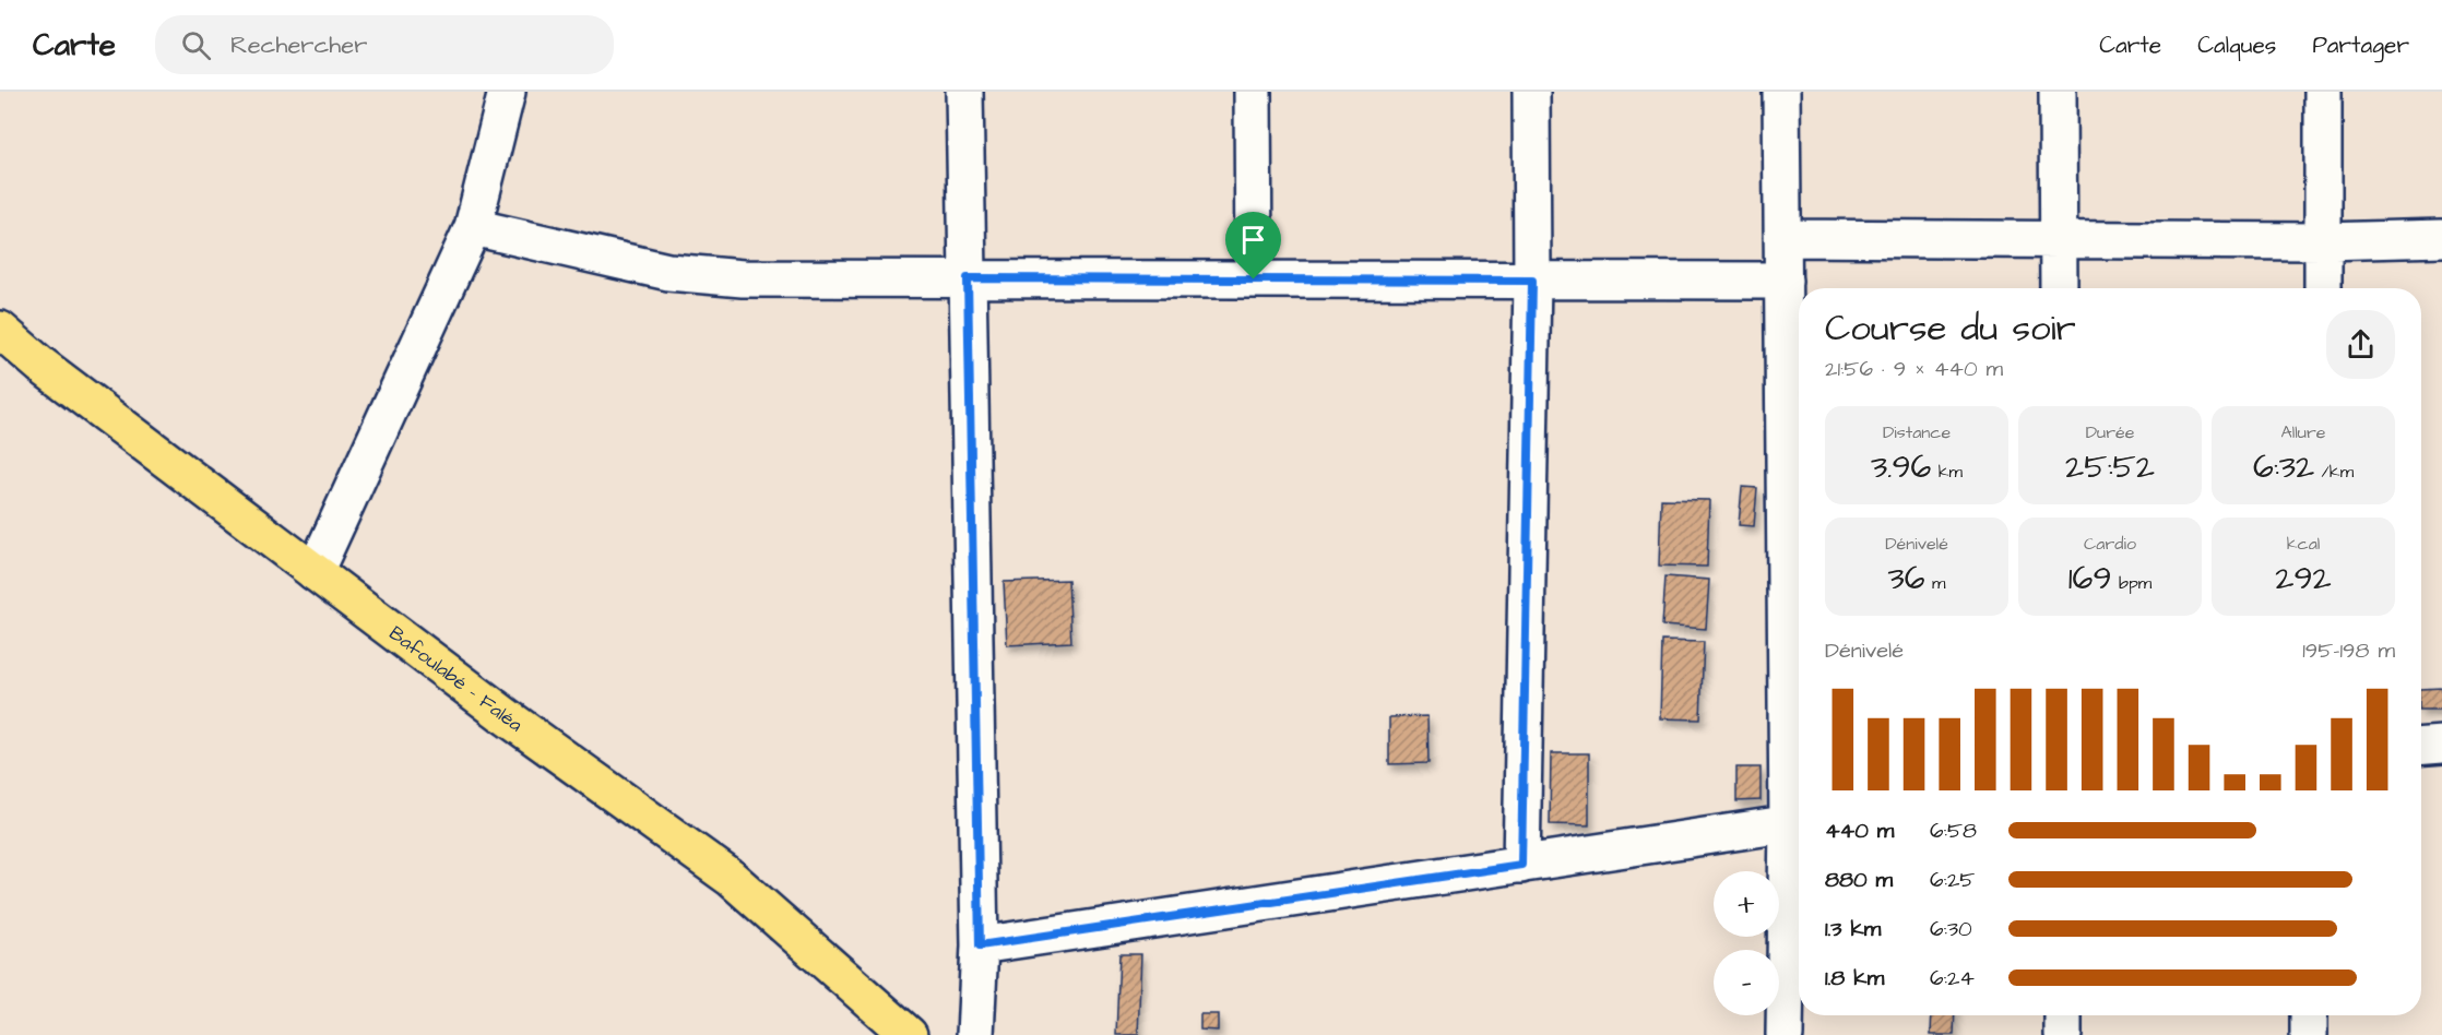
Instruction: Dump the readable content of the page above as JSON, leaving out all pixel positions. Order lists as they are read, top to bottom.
{
  "streets": {
    "main road": ["Bafoulabé - Faléa"]
  },
  "page": {
    "header": "Carte",
    "search": "Rechercher",
    "nav": ["Carte", "Calques", "Partager"],
    "heading": ["Course du soir", "21:56 · 9 × 440 m"],
    "stats": [
      ["Distance", "3.96 km"],
      ["Durée", "25:52"],
      ["Allure", "6:32 /km"],
      ["Dénivelé", "36 m"],
      ["Cardio", "169 bpm"],
      ["kcal", "292"]
    ],
    "chart": ["Dénivelé", "195–198 m"],
    "list": [
      {
        "name": "440 m",
        "note": "6:58"
      },
      {
        "name": "880 m",
        "note": "6:25"
      },
      {
        "name": "1.3 km",
        "note": "6:30"
      },
      {
        "name": "1.8 km",
        "note": "6:24"
      }
    ],
    "map_buttons": ["+", "−"]
  }
}
